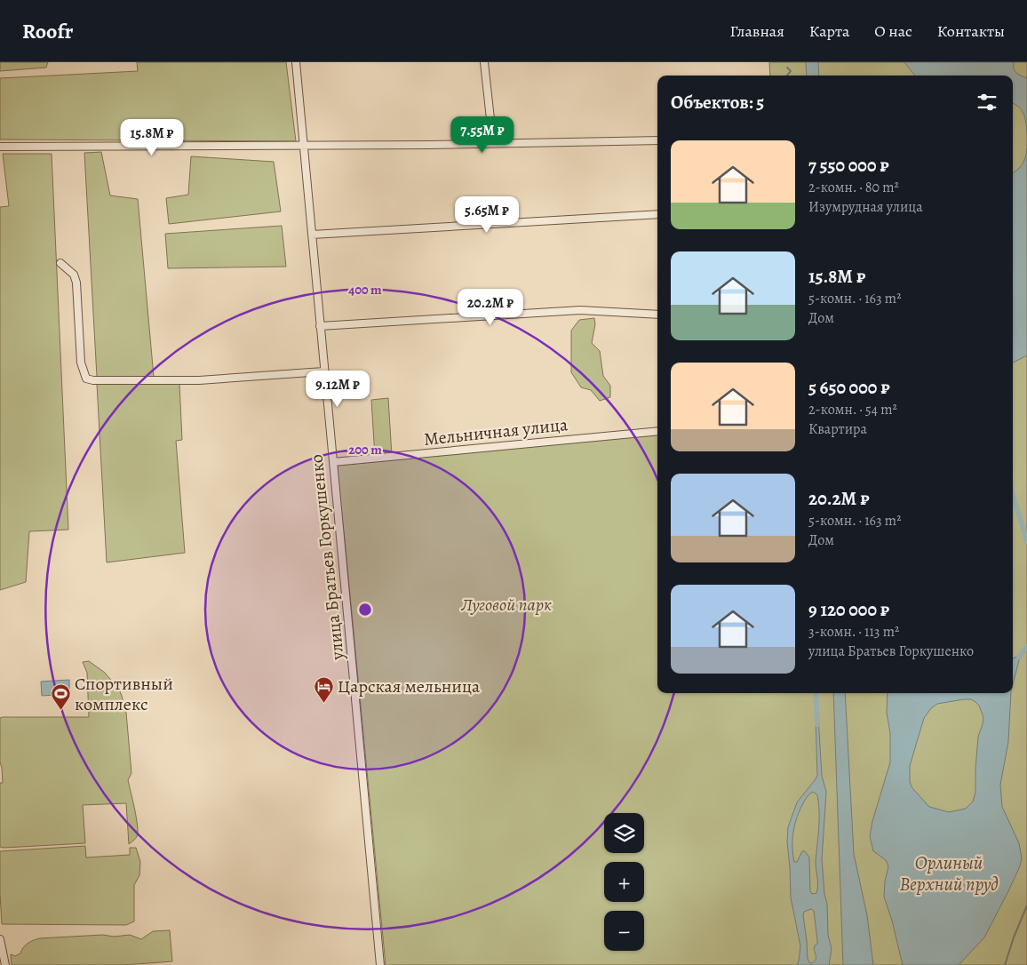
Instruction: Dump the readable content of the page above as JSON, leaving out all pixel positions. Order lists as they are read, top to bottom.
{
  "streets": {
    "street": ["Мельничная улица", "улица Братьев Горкушенко"]
  },
  "crossings": [
    ["Мельничная улица", "улица Братьев Горкушенко"]
  ],
  "water": ["Орлиный Верхний пруд"],
  "parks": ["Луговой парк"],
  "places": {
    "hotel": ["Царская мельница"],
    "sports": ["Спортивный комплекс"]
  },
  "page": {
    "header": "Roofr",
    "nav": [
      "Главная",
      "Карта",
      "О нас",
      "Контакты"
    ],
    "heading": "Объектов: 5",
    "price": [
      "7.55M ₽",
      "15.8M ₽",
      "5.65M ₽",
      "20.2M ₽",
      "9.12M ₽"
    ],
    "list": [
      {
        "name": "7 550 000 ₽",
        "note": "2-комн. · 80 m² · Изумрудная улица"
      },
      {
        "name": "15.8M ₽",
        "note": "5-комн. · 163 m² · Дом"
      },
      {
        "name": "5 650 000 ₽",
        "note": "2-комн. · 54 m² · Квартира"
      },
      {
        "name": "20.2M ₽",
        "note": "5-комн. · 163 m² · Дом"
      },
      {
        "name": "9 120 000 ₽",
        "note": "3-комн. · 113 m² · улица Братьев Горкушенко"
      }
    ],
    "map_buttons": ["+", "−"]
  },
  "rings": ["400 m", "200 m"]
}
